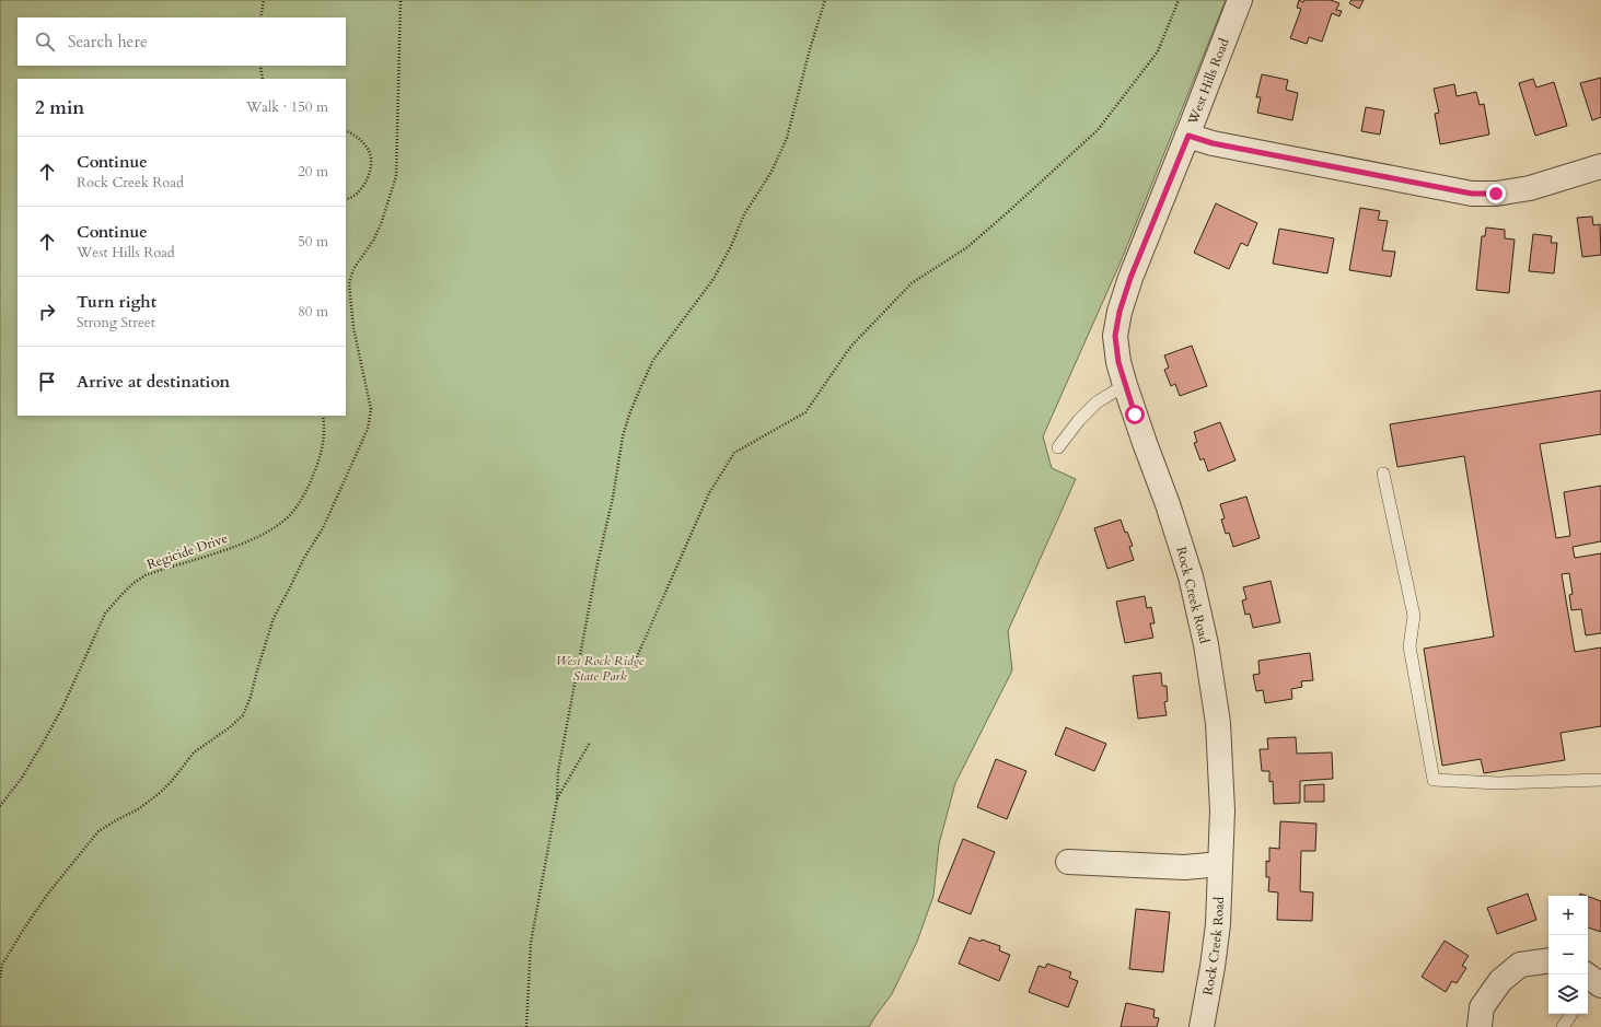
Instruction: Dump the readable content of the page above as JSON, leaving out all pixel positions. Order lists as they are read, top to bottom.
{
  "streets": {
    "street": ["West Hills Road", "Rock Creek Road"],
    "path": ["Regicide Drive"]
  },
  "crossings": [
    ["West Hills Road", "Rock Creek Road"]
  ],
  "parks": ["West Rock Ridge State Park"],
  "page": {
    "search": "Search here",
    "heading": ["2 min", "Walk · 150 m"],
    "list": [
      ["Continue", "Rock Creek Road", "20 m"],
      ["Continue", "West Hills Road", "50 m"],
      ["Turn right", "Strong Street", "80 m"],
      "Arrive at destination"
    ],
    "map_buttons": ["+", "−"]
  }
}
